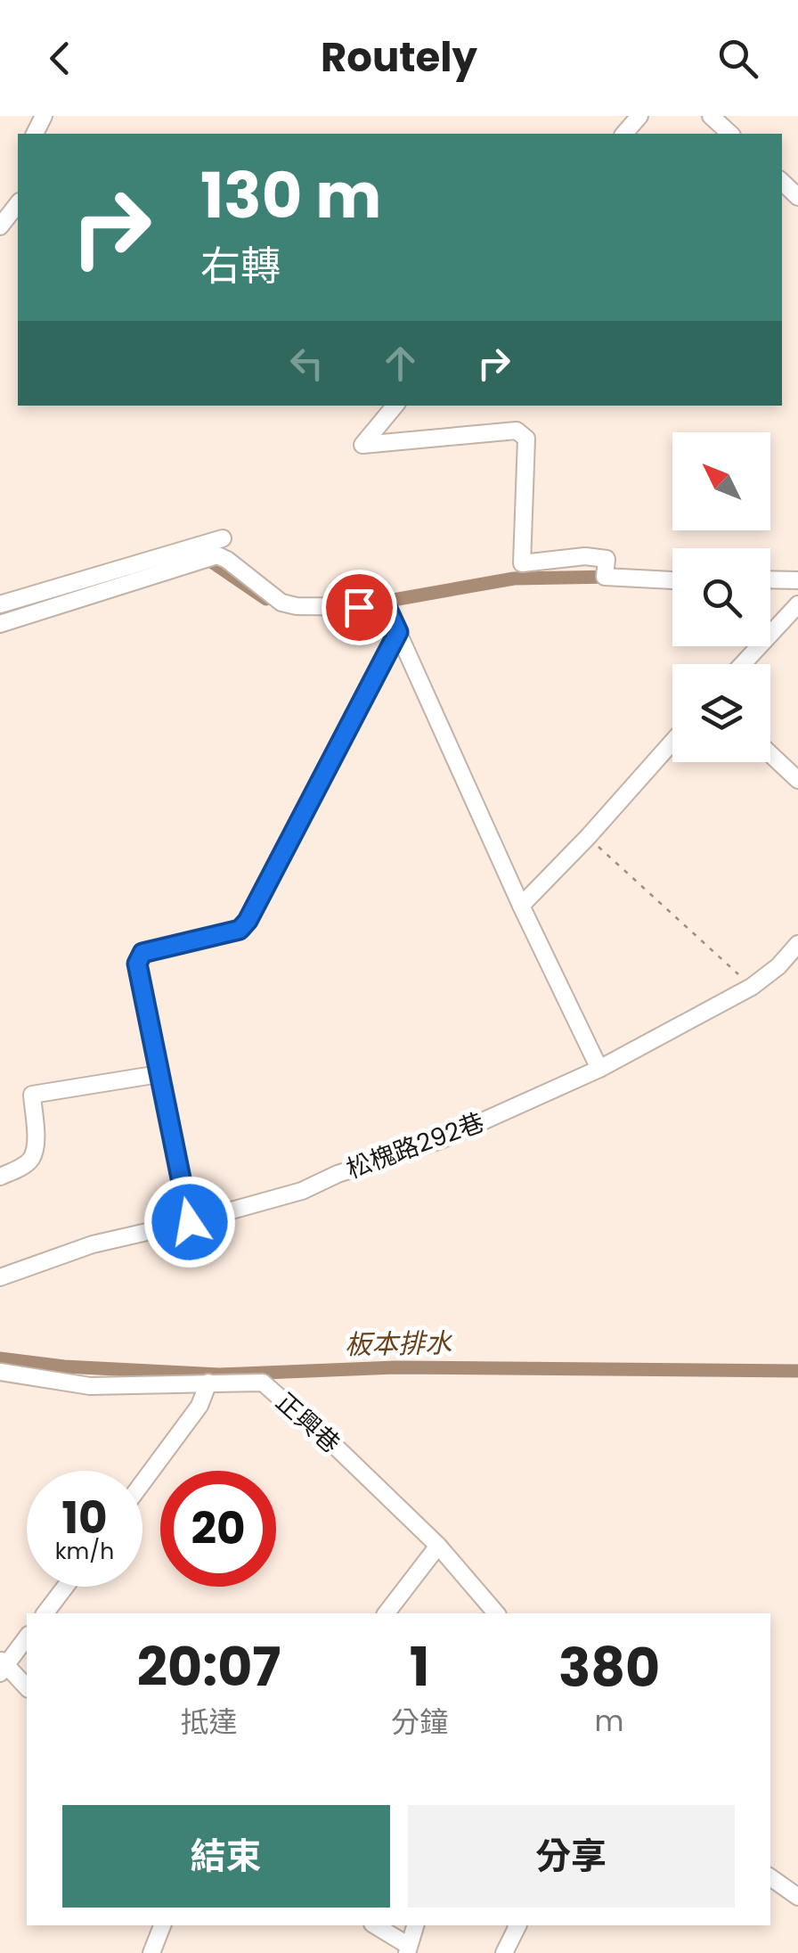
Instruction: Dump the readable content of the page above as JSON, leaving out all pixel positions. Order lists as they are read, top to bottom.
{
  "streets": {
    "street": ["松槐路292巷", "正興巷"]
  },
  "water": ["板本排水"],
  "north": "top left",
  "page": {
    "header": "Routely",
    "turn": ["130 m", "右轉"],
    "speed": "10 km/h",
    "limit": "20",
    "eta": [
      "20:07",
      "抵達",
      "1",
      "分鐘",
      "380",
      "m"
    ],
    "buttons": ["結束", "分享"]
  }
}
